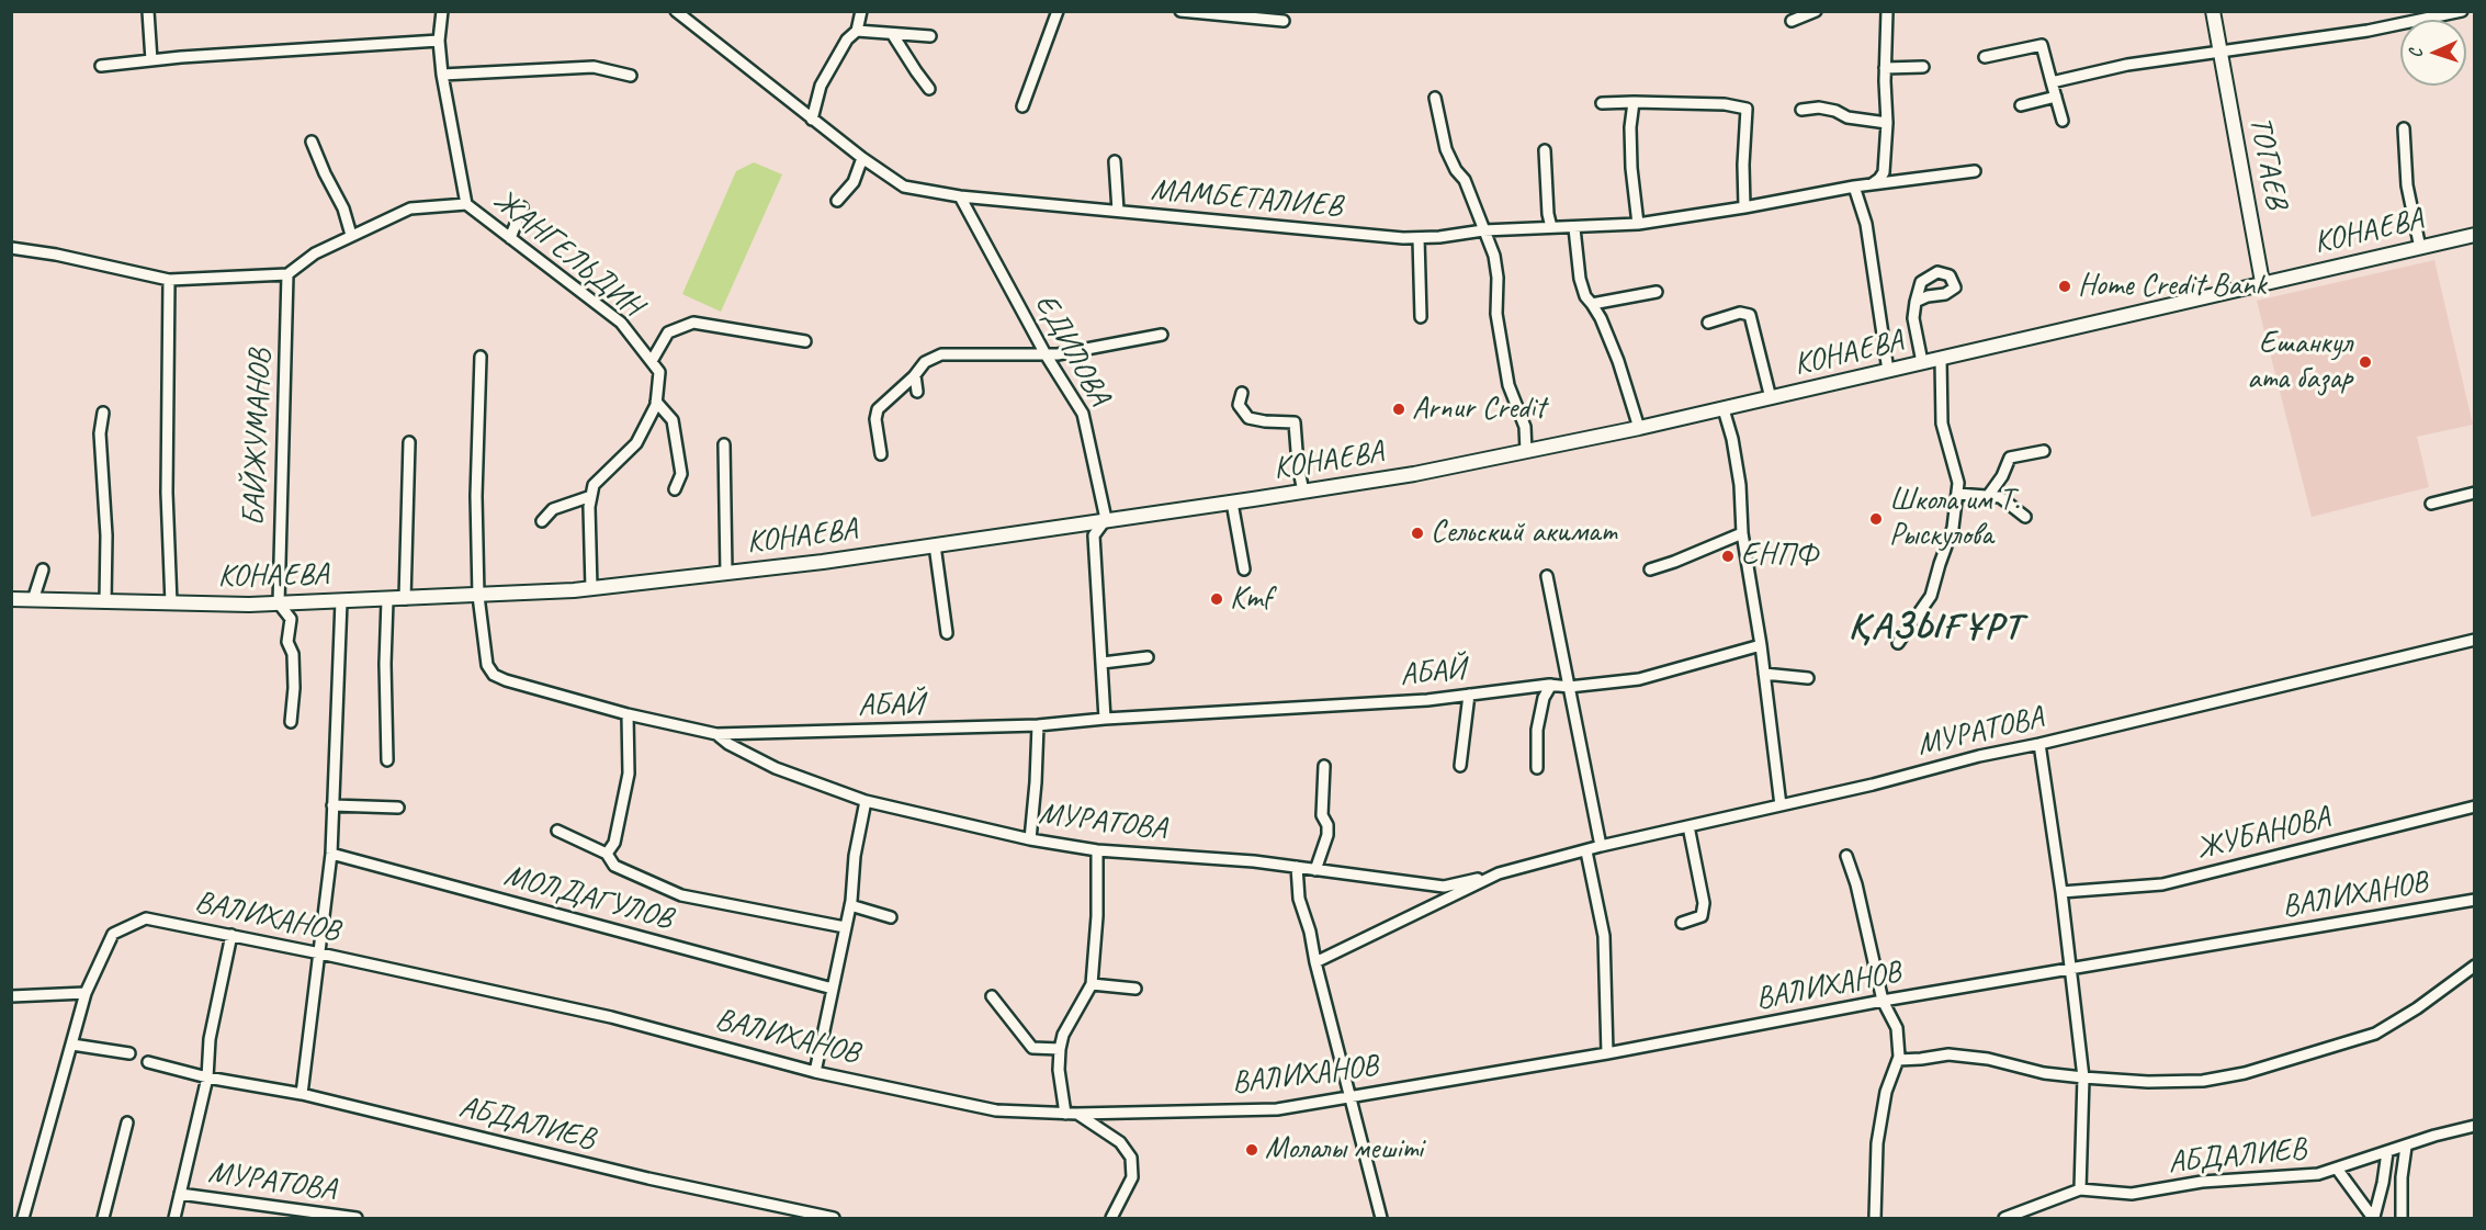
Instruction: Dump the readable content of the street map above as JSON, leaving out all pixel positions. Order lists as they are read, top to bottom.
{
  "streets": {
    "main road": ["ТОГАЕВ", "КОНАЕВА"],
    "street": [
      "МАМБЕТАЛИЕВ",
      "ЖАНГЕЛЬДИН",
      "ЕДИЛОВА",
      "БАЙЖУМАНОВ",
      "АБАЙ",
      "МУРАТОВА",
      "ЖУБАНОВА",
      "ВАЛИХАНОВ",
      "МОЛДАГУЛОВ",
      "АБДАЛИЕВ"
    ]
  },
  "crossings": [
    ["ТОГАЕВ", "КОНАЕВА"],
    ["МАМБЕТАЛИЕВ", "ЕДИЛОВА"],
    ["КОНАЕВА", "ЕДИЛОВА"],
    ["КОНАЕВА", "БАЙЖУМАНОВ"],
    ["ЖАНГЕЛЬДИН", "БАЙЖУМАНОВ"],
    ["АБАЙ", "МУРАТОВА"]
  ],
  "districts": ["ҚАЗЫҒҰРТ"],
  "places": [
    "Home Credit Bank",
    "Ешанкул ата базар",
    "Arnur Credit",
    "Школа им Т. Рыскулова",
    "Сельский акимат",
    "ЕНПФ",
    "Kmf",
    "Молалы мешіті"
  ],
  "north": "left"
}
